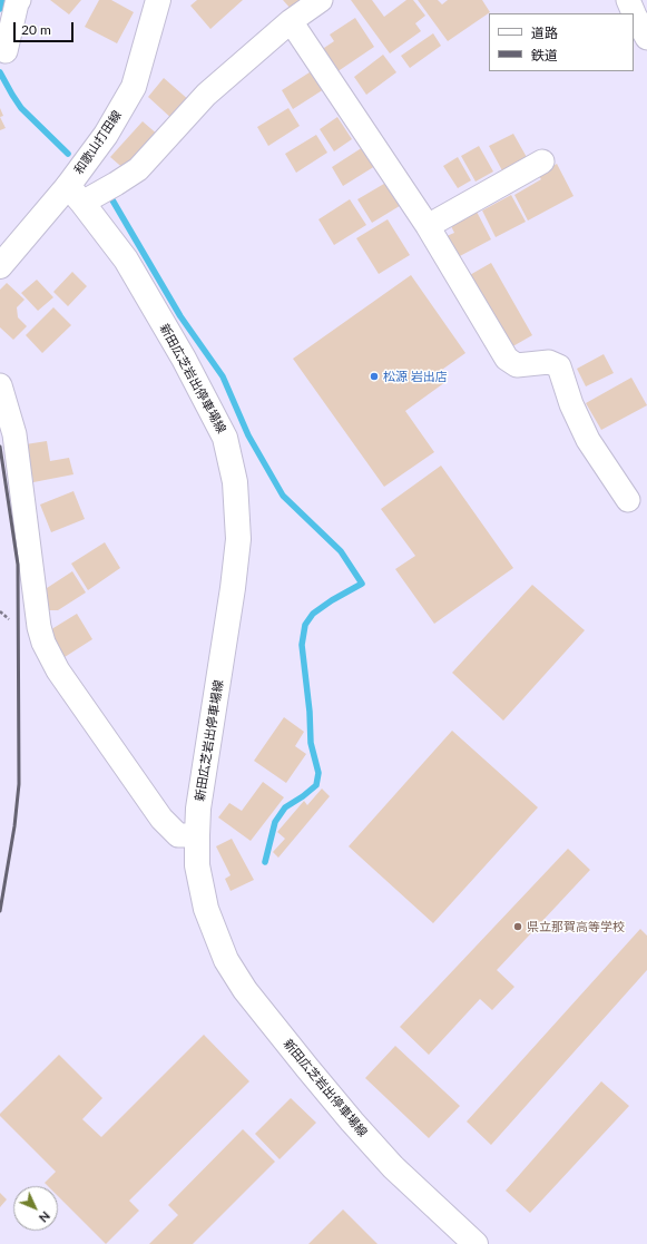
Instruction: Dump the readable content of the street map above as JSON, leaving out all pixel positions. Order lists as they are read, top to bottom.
{
  "streets": {
    "main road": ["和歌山打田線", "新田広芝岩出停車場線"]
  },
  "crossings": [
    ["和歌山打田線", "新田広芝岩出停車場線"]
  ],
  "places": ["松源 岩出店", "県立那賀高等学校"],
  "legend": ["道路", "鉄道"],
  "scale_bar": "20 m",
  "north": "bottom right"
}
